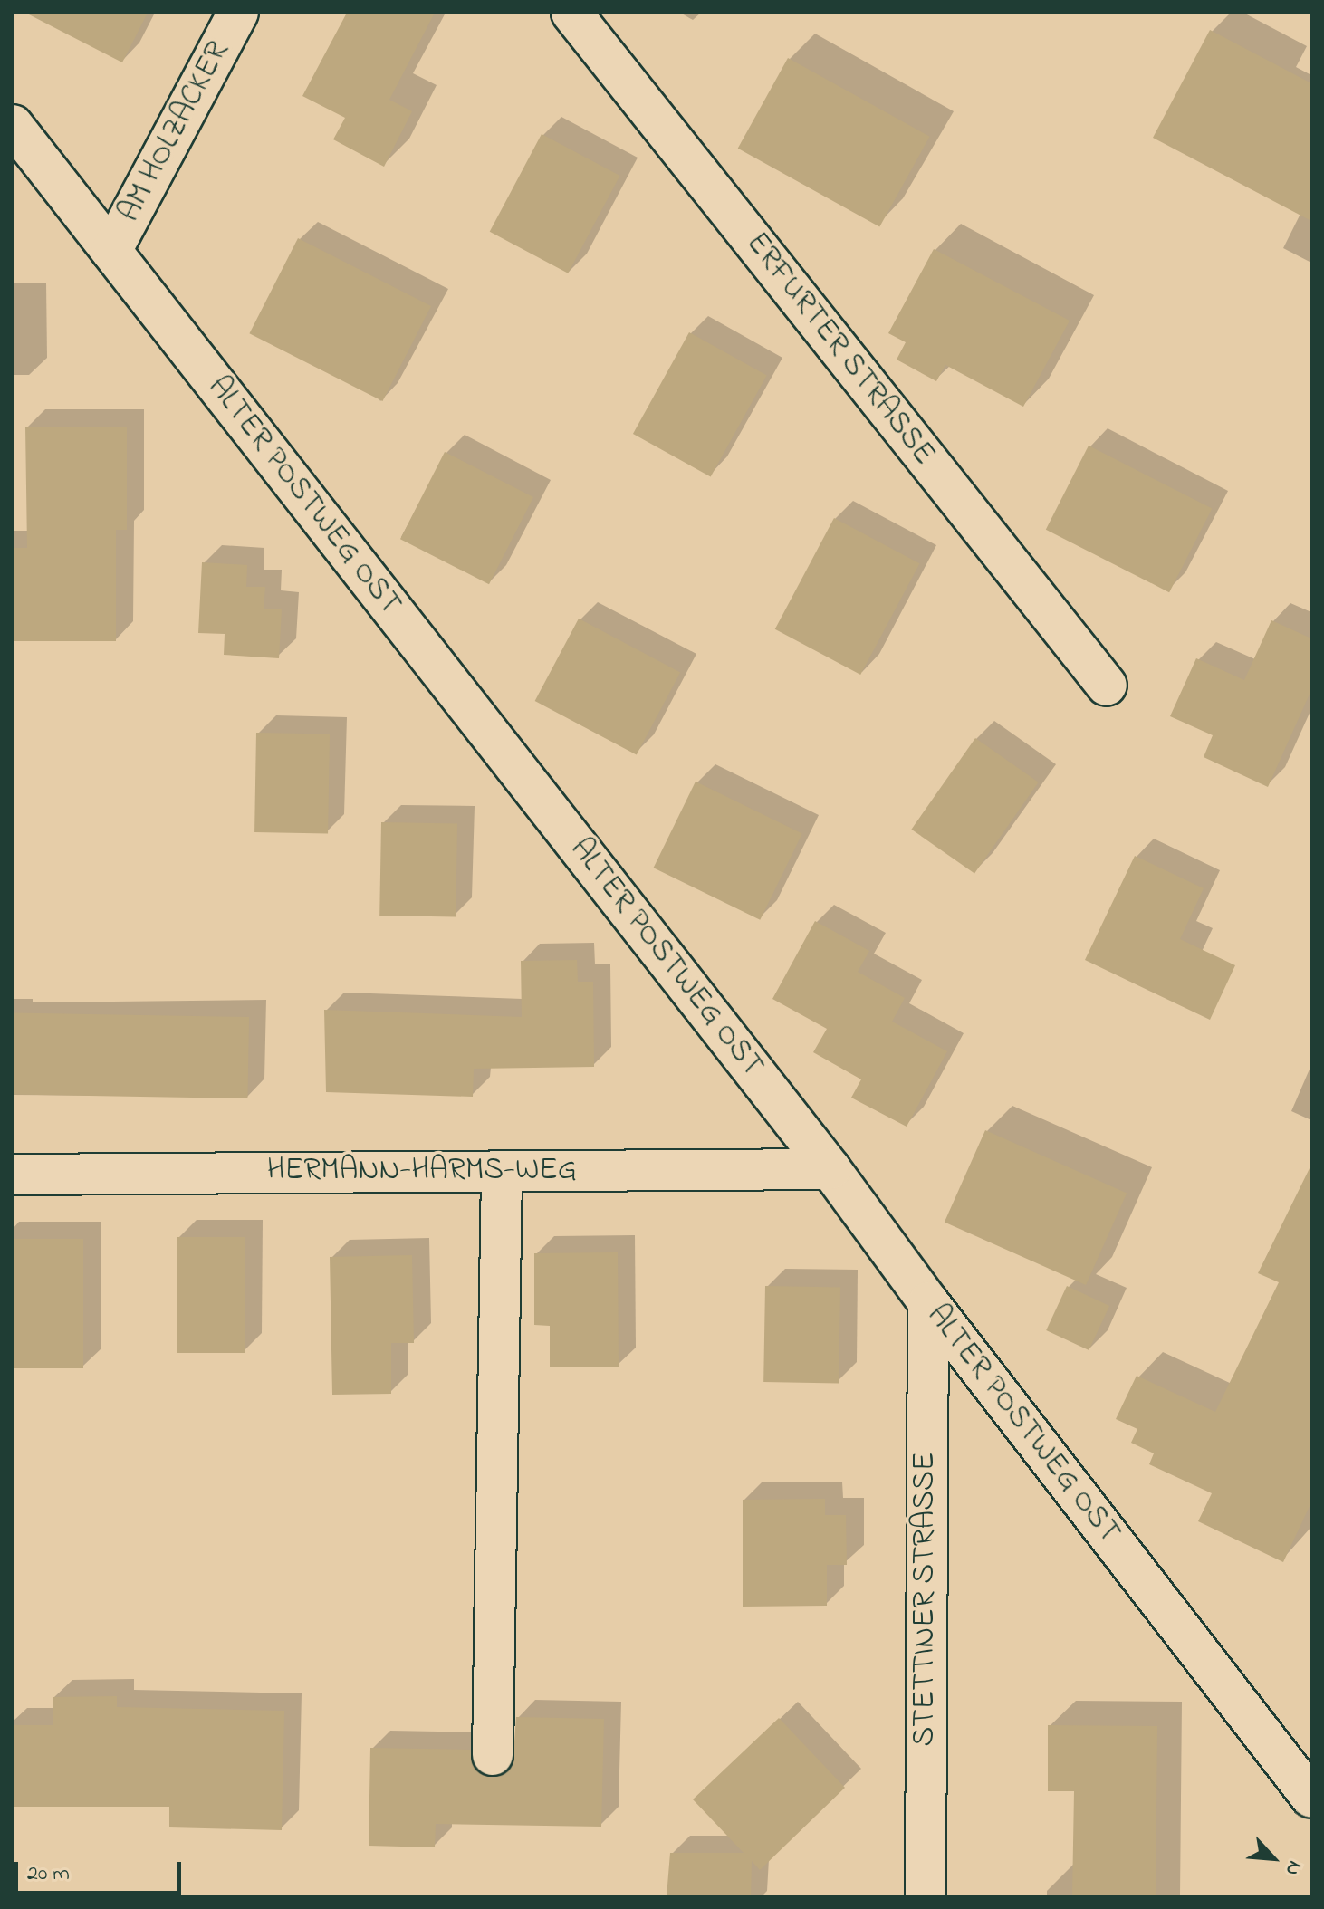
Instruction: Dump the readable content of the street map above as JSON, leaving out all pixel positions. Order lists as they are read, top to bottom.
{
  "streets": {
    "street": [
      "AM HOLZACKER",
      "ERFURTER STRASSE",
      "ALTER POSTWEG OST",
      "HERMANN-HARMS-WEG",
      "STETTINER STRASSE"
    ]
  },
  "crossings": [
    ["AM HOLZACKER", "ALTER POSTWEG OST"],
    ["ALTER POSTWEG OST", "HERMANN-HARMS-WEG"],
    ["ALTER POSTWEG OST", "STETTINER STRASSE"]
  ],
  "scale_bar": "20 m",
  "north": "bottom right"
}
